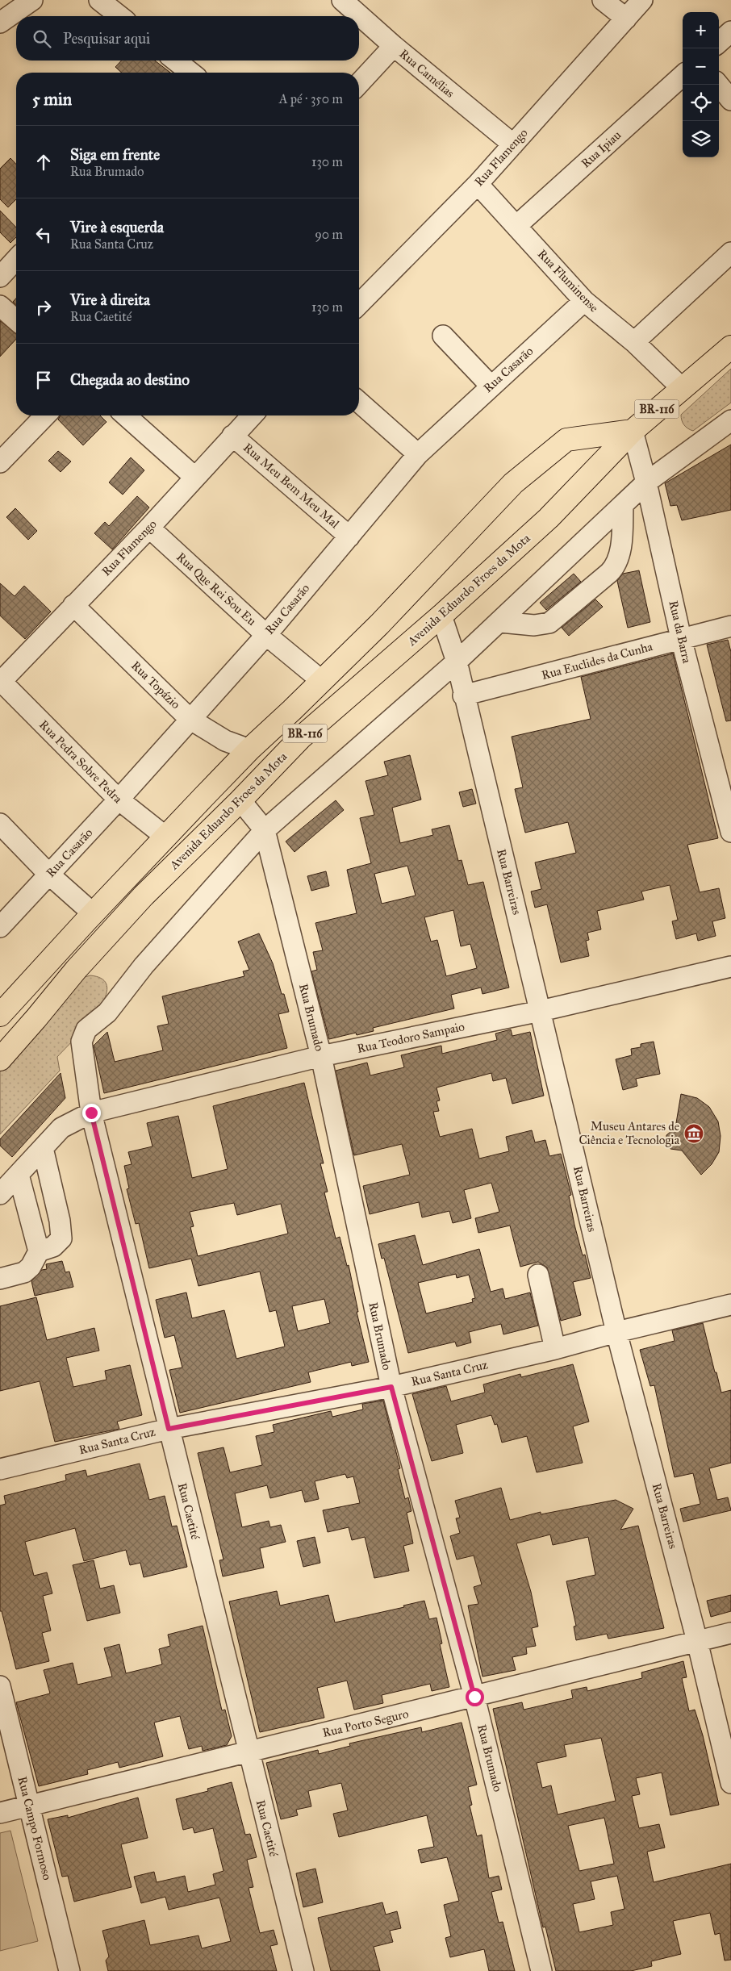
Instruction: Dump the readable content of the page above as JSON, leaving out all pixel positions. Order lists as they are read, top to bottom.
{
  "streets": {
    "highway": ["BR-116", "Avenida Eduardo Froes da Mota"],
    "street": [
      "Rua Camélias",
      "Rua Ipiau",
      "Rua Flamengo",
      "Rua Fluminense",
      "Rua Casarão",
      "Rua Meu Bem Meu Mal",
      "Rua Que Rei Sou Eu",
      "Rua da Barra",
      "Rua Euclides da Cunha",
      "Rua Topázio",
      "Rua Pedra Sobre Pedra",
      "Rua Barreiras",
      "Rua Brumado",
      "Rua Teodoro Sampaio",
      "Rua Santa Cruz",
      "Rua Caetité",
      "Rua Porto Seguro",
      "Rua Campo Formoso"
    ]
  },
  "crossings": [
    ["Rua Camélias", "Rua Flamengo"],
    ["Rua Ipiau", "Rua Fluminense"],
    ["Rua Flamengo", "Rua Fluminense"],
    ["Rua Flamengo", "Rua Meu Bem Meu Mal"],
    ["Rua Flamengo", "Rua Que Rei Sou Eu"],
    ["Rua Flamengo", "Rua Topázio"],
    ["Rua Flamengo", "Rua Pedra Sobre Pedra"],
    ["Rua Fluminense", "Rua Casarão"],
    ["Rua Fluminense", "Avenida Eduardo Froes da Mota"],
    ["Rua Casarão", "Rua Meu Bem Meu Mal"],
    ["Rua Casarão", "Rua Que Rei Sou Eu"],
    ["Rua Casarão", "Rua Topázio"],
    ["Rua Casarão", "Rua Pedra Sobre Pedra"],
    ["Avenida Eduardo Froes da Mota", "Rua da Barra"],
    ["Avenida Eduardo Froes da Mota", "Rua Barreiras"],
    ["Avenida Eduardo Froes da Mota", "Rua Brumado"],
    ["Rua da Barra", "Rua Euclides da Cunha"],
    ["Rua Euclides da Cunha", "Rua Barreiras"],
    ["Rua Barreiras", "Rua Teodoro Sampaio"],
    ["Rua Barreiras", "Rua Santa Cruz"],
    ["Rua Barreiras", "Rua Porto Seguro"],
    ["Rua Brumado", "Rua Teodoro Sampaio"],
    ["Rua Brumado", "Rua Santa Cruz"],
    ["Rua Brumado", "Rua Caetité"],
    ["Rua Brumado", "Rua Porto Seguro"],
    ["Rua Teodoro Sampaio", "Rua Caetité"],
    ["Rua Santa Cruz", "Rua Caetité"],
    ["Rua Caetité", "Rua Porto Seguro"],
    ["Rua Porto Seguro", "Rua Campo Formoso"]
  ],
  "places": {
    "museum": ["Museu Antares de Ciência e Tecnologia"]
  },
  "page": {
    "map_buttons": ["+", "−"],
    "search": "Pesquisar aqui",
    "heading": ["5 min", "A pé · 350 m"],
    "list": [
      ["Siga em frente", "Rua Brumado", "130 m"],
      ["Vire à esquerda", "Rua Santa Cruz", "90 m"],
      ["Vire à direita", "Rua Caetité", "130 m"],
      "Chegada ao destino"
    ]
  }
}
